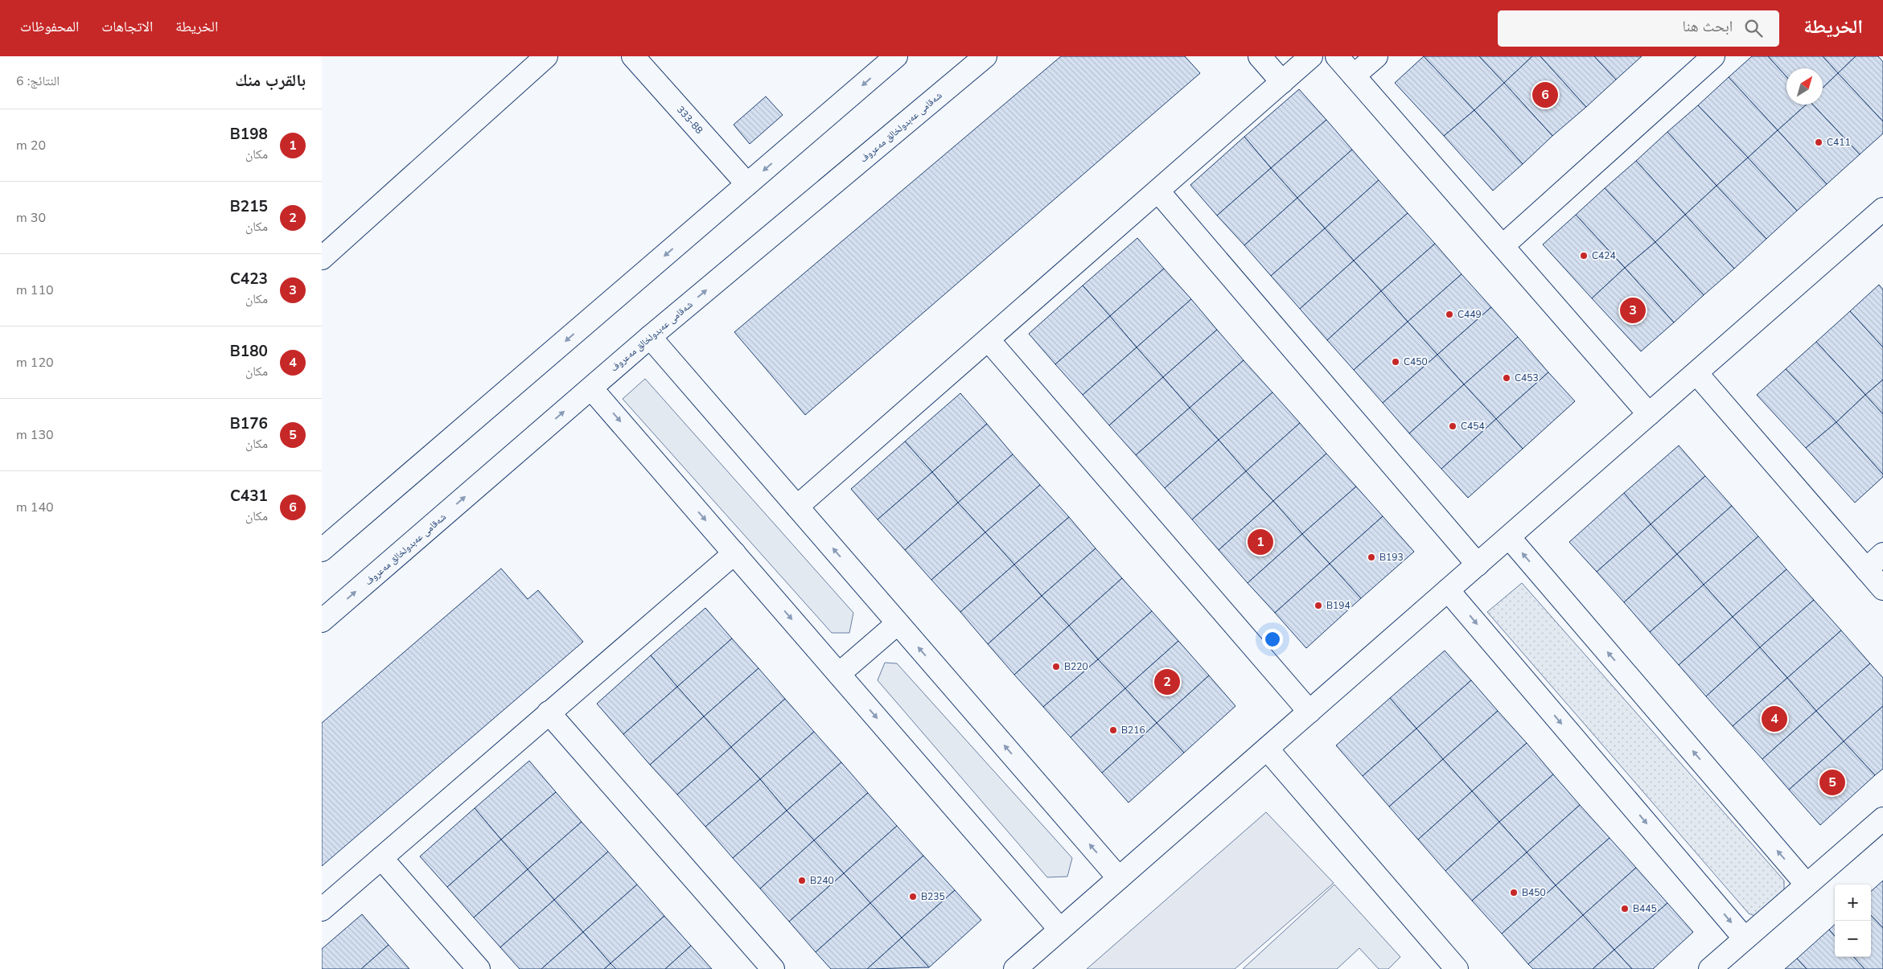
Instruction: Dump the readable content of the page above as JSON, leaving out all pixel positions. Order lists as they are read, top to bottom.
{
  "streets": {
    "street": ["333-88", "شەقامی عەبدولخالق مەعروف"]
  },
  "places": [
    "C411",
    "C424",
    "C449",
    "C450",
    "C453",
    "C454",
    "B193",
    "B194",
    "B220",
    "B216",
    "B240",
    "B450",
    "B235",
    "B445"
  ],
  "north": "top right",
  "page": {
    "header": "الخريطة",
    "search": "ابحث هنا",
    "nav": ["الخريطة", "الاتجاهات", "المحفوظات"],
    "heading": ["بالقرب منك", "النتائج: 6"],
    "pins": [
      "6",
      "3",
      "1",
      "2",
      "4",
      "5"
    ],
    "list": [
      {
        "mark": "1",
        "name": "B198",
        "note": "مكان",
        "value": "20 m"
      },
      {
        "mark": "2",
        "name": "B215",
        "note": "مكان",
        "value": "30 m"
      },
      {
        "mark": "3",
        "name": "C423",
        "note": "مكان",
        "value": "110 m"
      },
      {
        "mark": "4",
        "name": "B180",
        "note": "مكان",
        "value": "120 m"
      },
      {
        "mark": "5",
        "name": "B176",
        "note": "مكان",
        "value": "130 m"
      },
      {
        "mark": "6",
        "name": "C431",
        "note": "مكان",
        "value": "140 m"
      }
    ],
    "map_buttons": ["+", "−"]
  }
}
